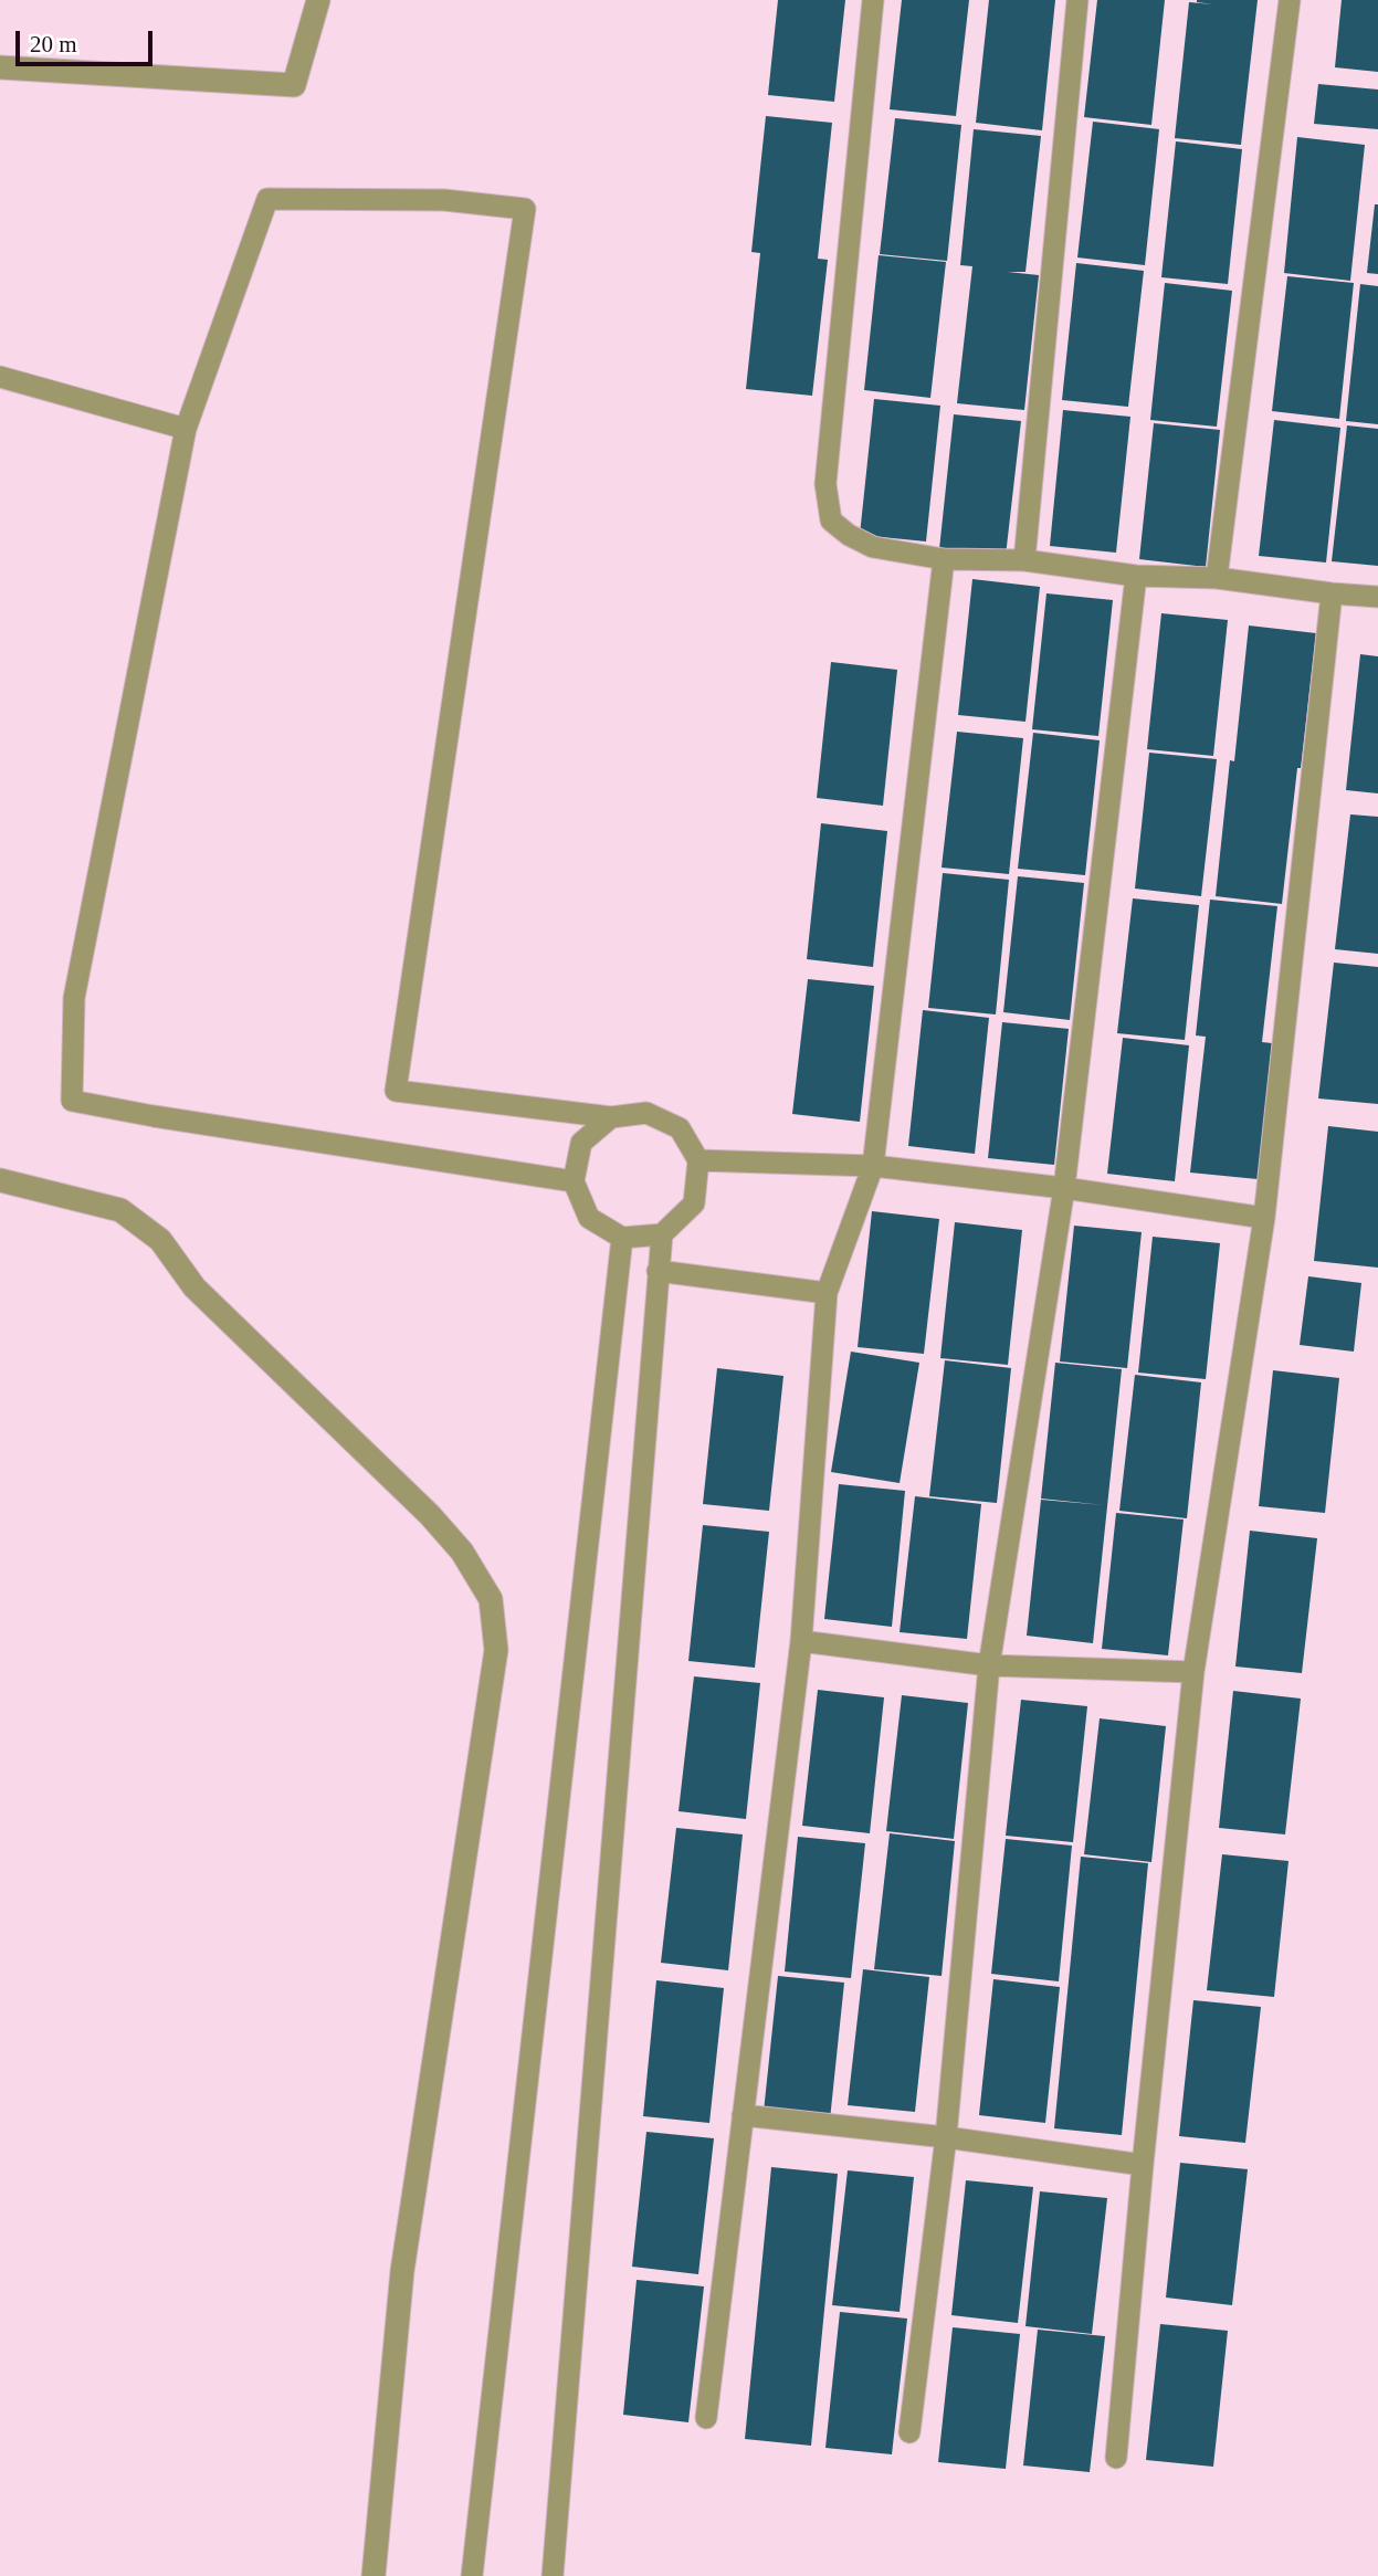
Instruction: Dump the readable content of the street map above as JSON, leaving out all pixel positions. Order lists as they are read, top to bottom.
{
  "scale_bar": "20 m"
}
